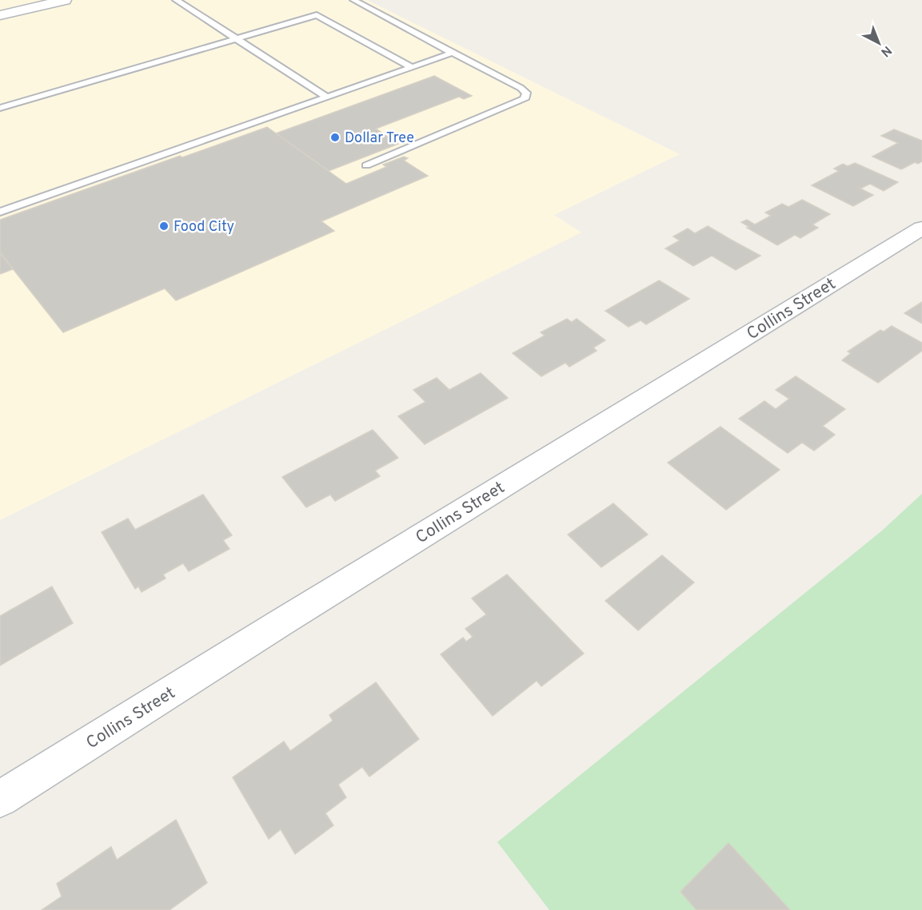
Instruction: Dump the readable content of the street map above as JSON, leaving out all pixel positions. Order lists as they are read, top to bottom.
{
  "streets": {
    "street": ["Collins Street"]
  },
  "places": ["Dollar Tree", "Food City"],
  "north": "bottom right"
}
